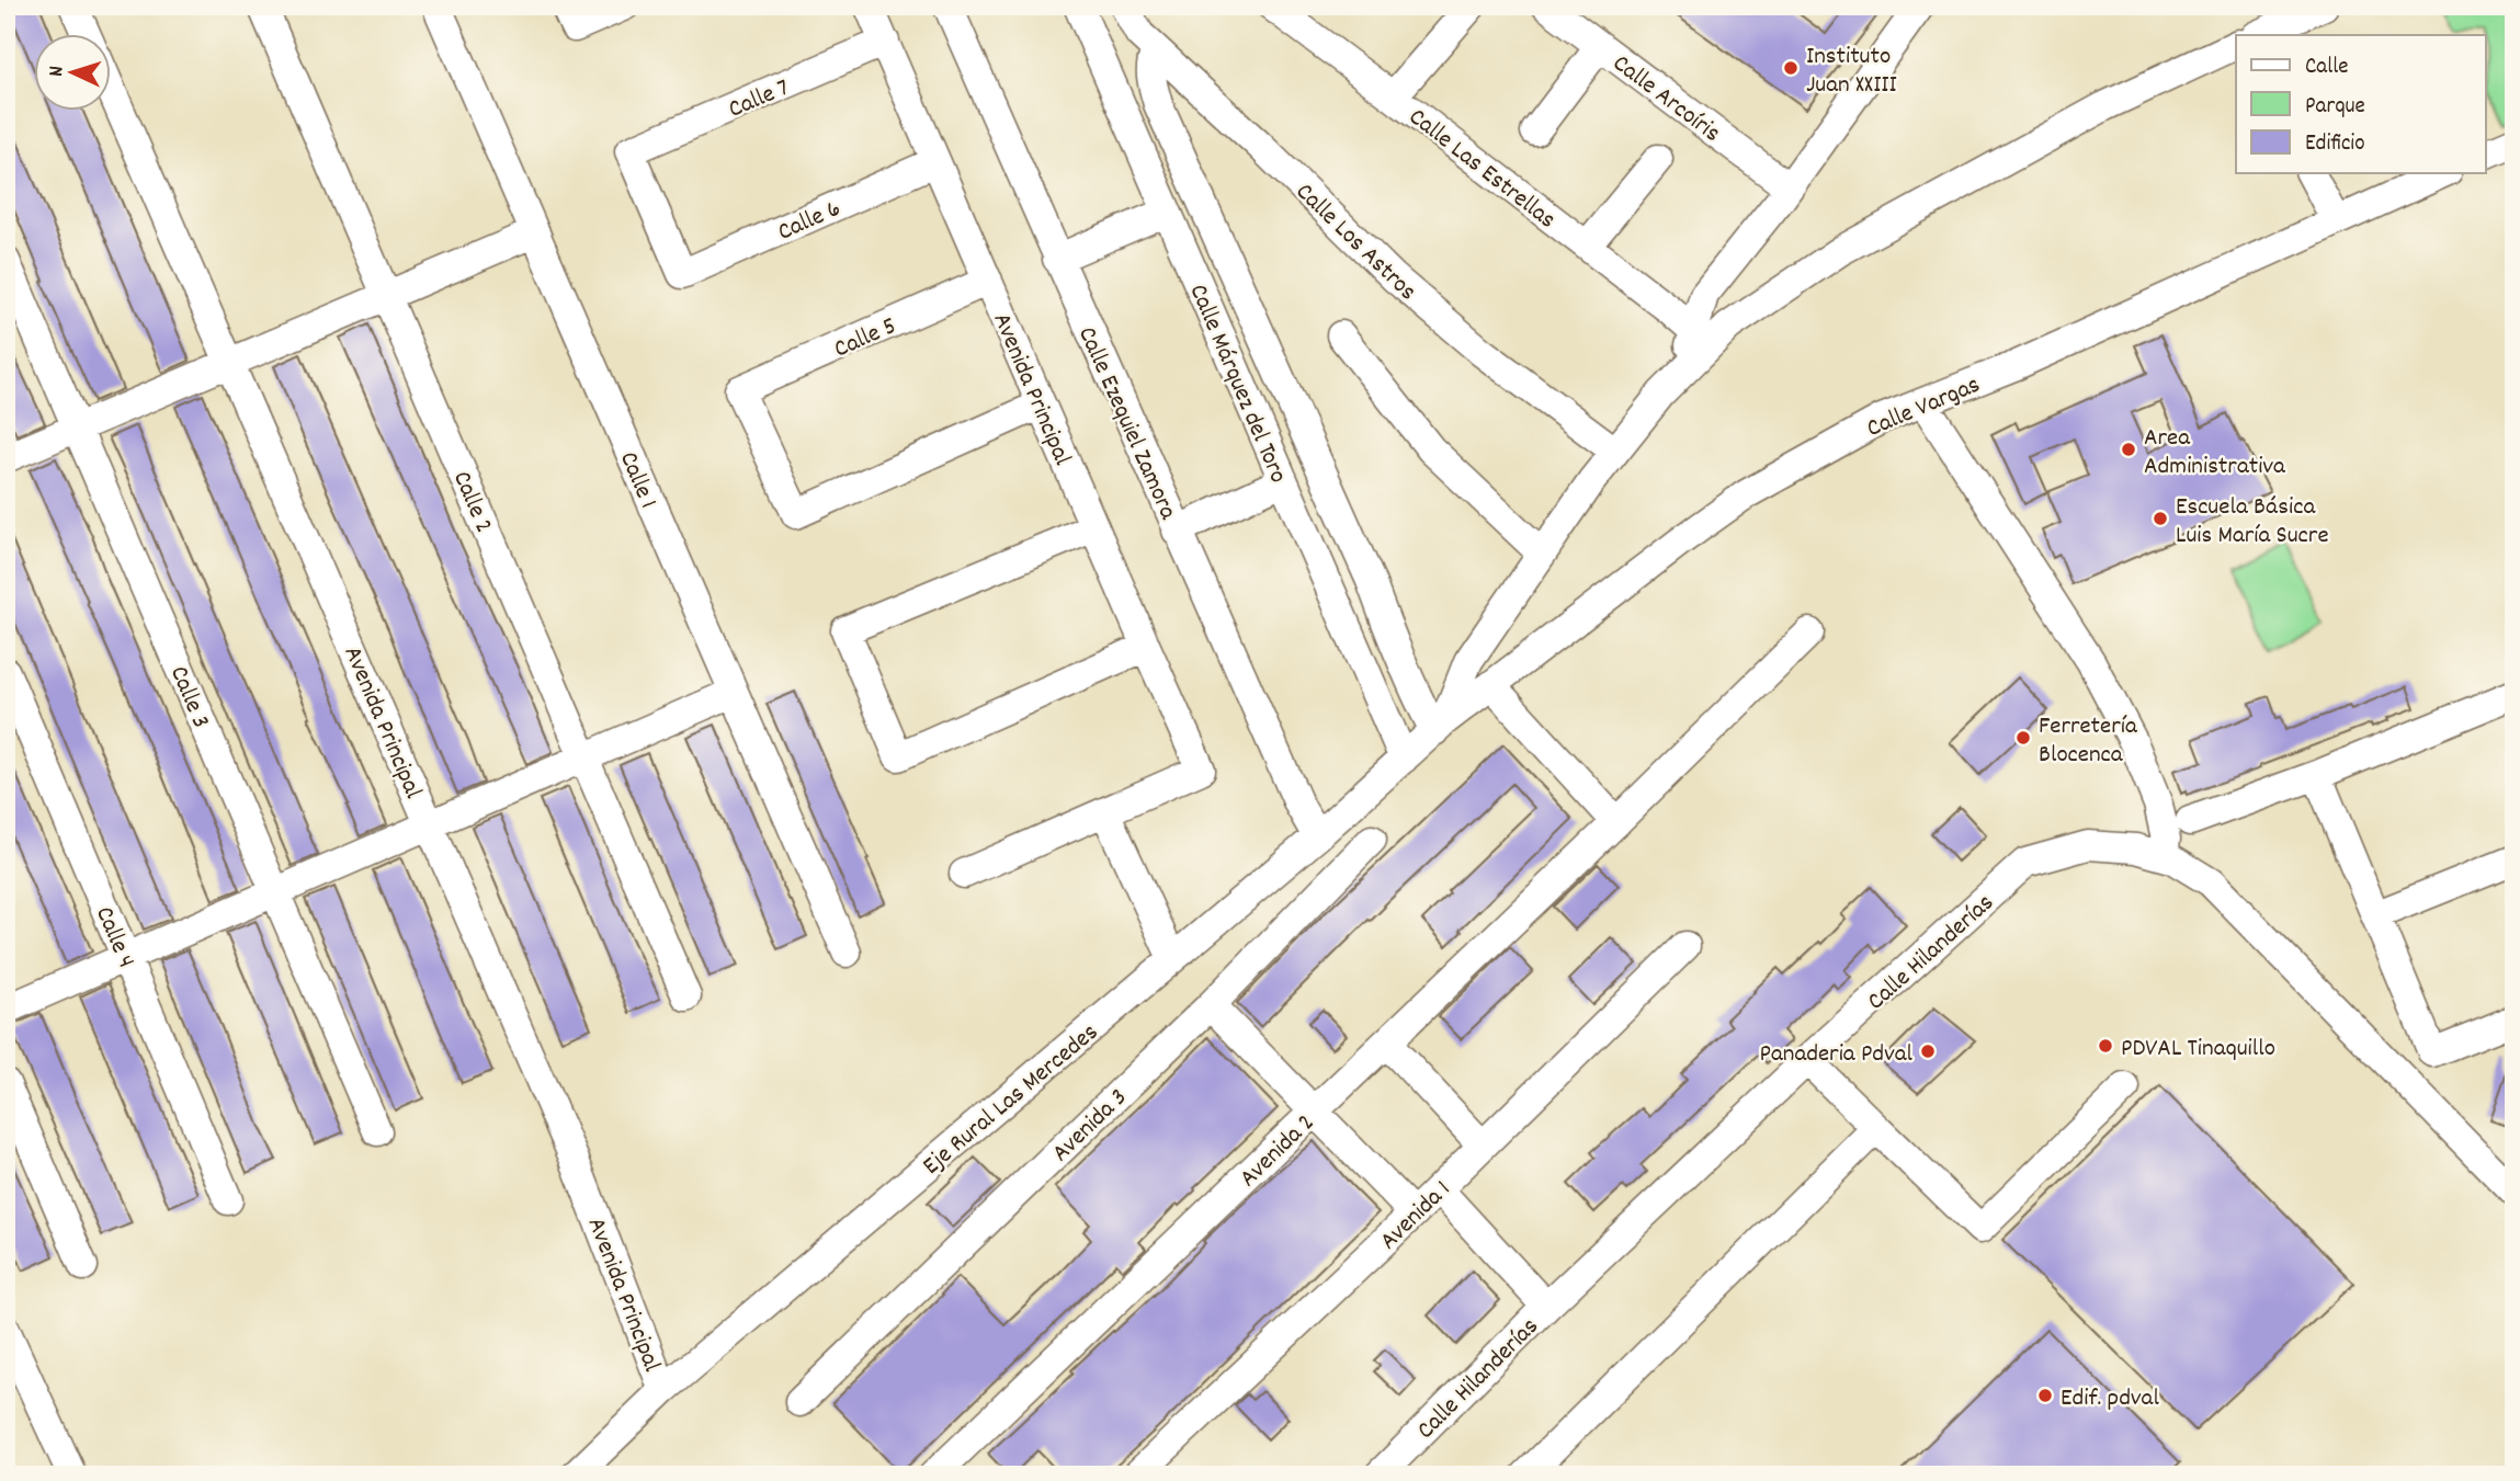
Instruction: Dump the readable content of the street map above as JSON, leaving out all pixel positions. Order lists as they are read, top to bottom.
{
  "streets": {
    "street": [
      "Calle 7",
      "Calle Arcoíris",
      "Calle Las Estrellas",
      "Calle 6",
      "Calle Los Astros",
      "Calle 5",
      "Calle Márquez del Toro",
      "Avenida Principal",
      "Calle Vargas",
      "Calle Ezequiel Zamora",
      "Calle 1",
      "Calle 2",
      "Calle 3",
      "Calle 4",
      "Calle Hilanderías",
      "Eje Rural Las Mercedes",
      "Avenida 3",
      "Avenida 2",
      "Avenida 1"
    ]
  },
  "crossings": [
    ["Calle 7", "Calle 6"],
    ["Calle 7", "Avenida Principal"],
    ["Calle 6", "Avenida Principal"],
    ["Calle 5", "Avenida Principal"],
    ["Calle Márquez del Toro", "Eje Rural Las Mercedes"],
    ["Avenida Principal", "Eje Rural Las Mercedes"],
    ["Calle Vargas", "Eje Rural Las Mercedes"],
    ["Calle Ezequiel Zamora", "Eje Rural Las Mercedes"]
  ],
  "places": [
    "Instituto Juan XXIII",
    "Area Administrativa",
    "Escuela Básica Luis María Sucre",
    "Ferretería Blocenca",
    "PDVAL Tinaquillo",
    "Panaderia Pdval",
    "Edif. pdval"
  ],
  "legend": ["Calle", "Parque", "Edificio"],
  "north": "left"
}
